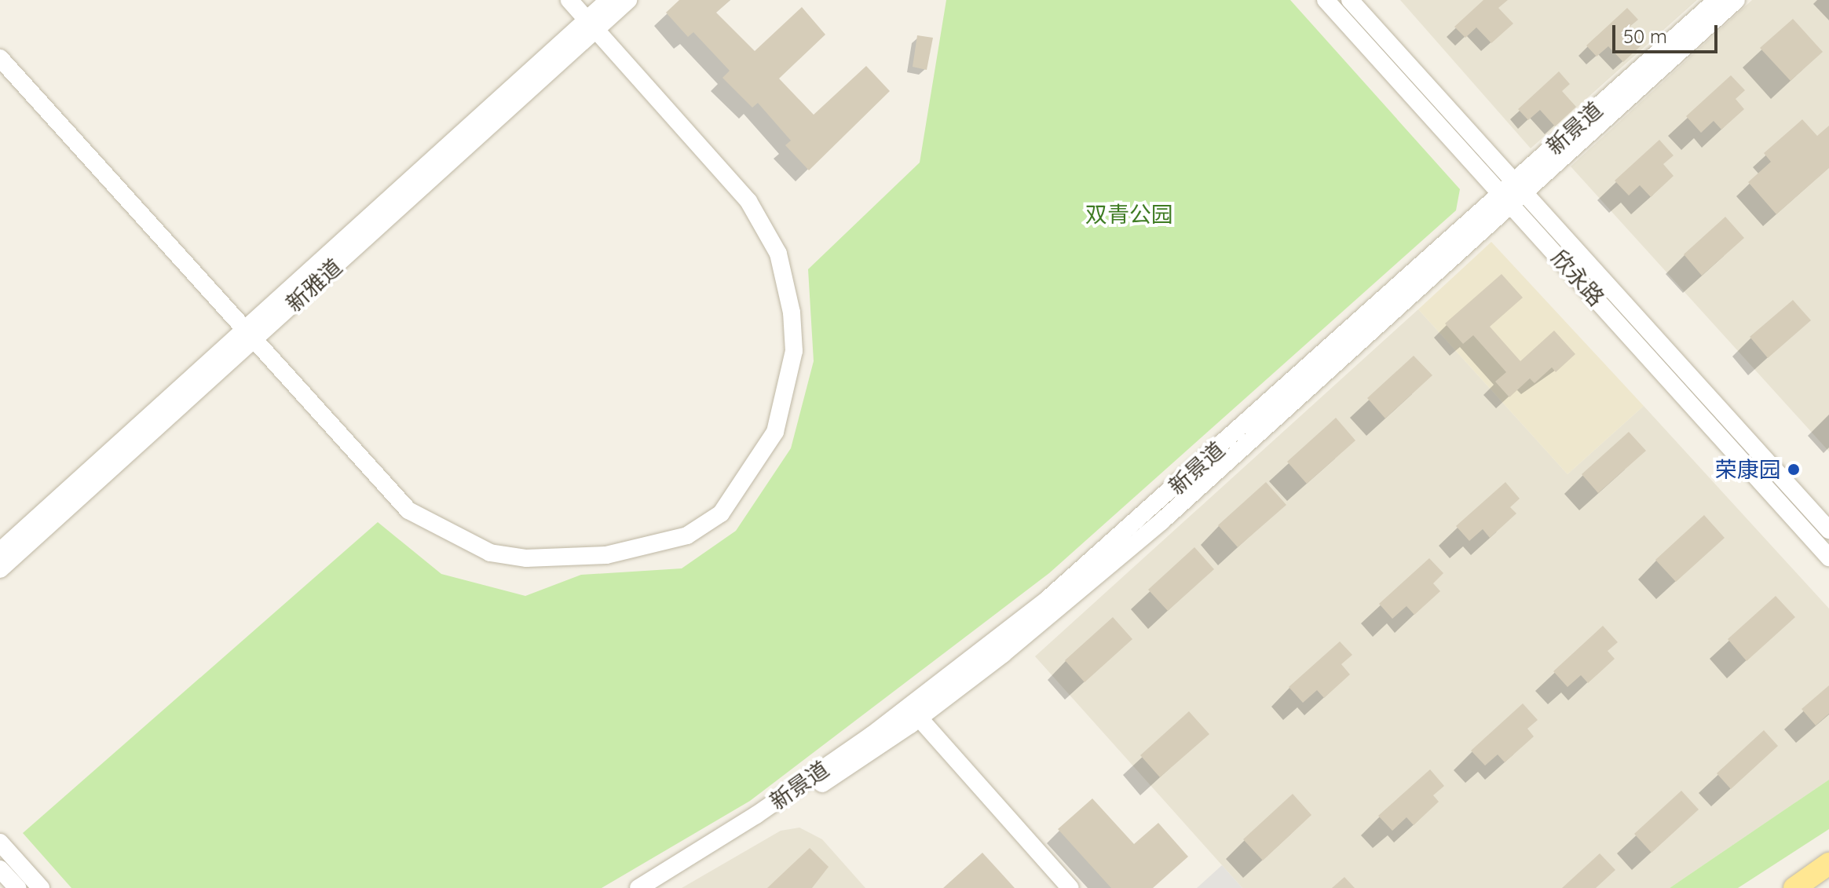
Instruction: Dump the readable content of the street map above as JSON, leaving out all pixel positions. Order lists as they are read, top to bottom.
{
  "streets": {
    "street": ["新景道", "欣永路", "新雅道"]
  },
  "crossings": [
    ["新景道", "欣永路"]
  ],
  "parks": ["双青公园"],
  "places": ["荣康园"],
  "scale_bar": "50 m"
}
